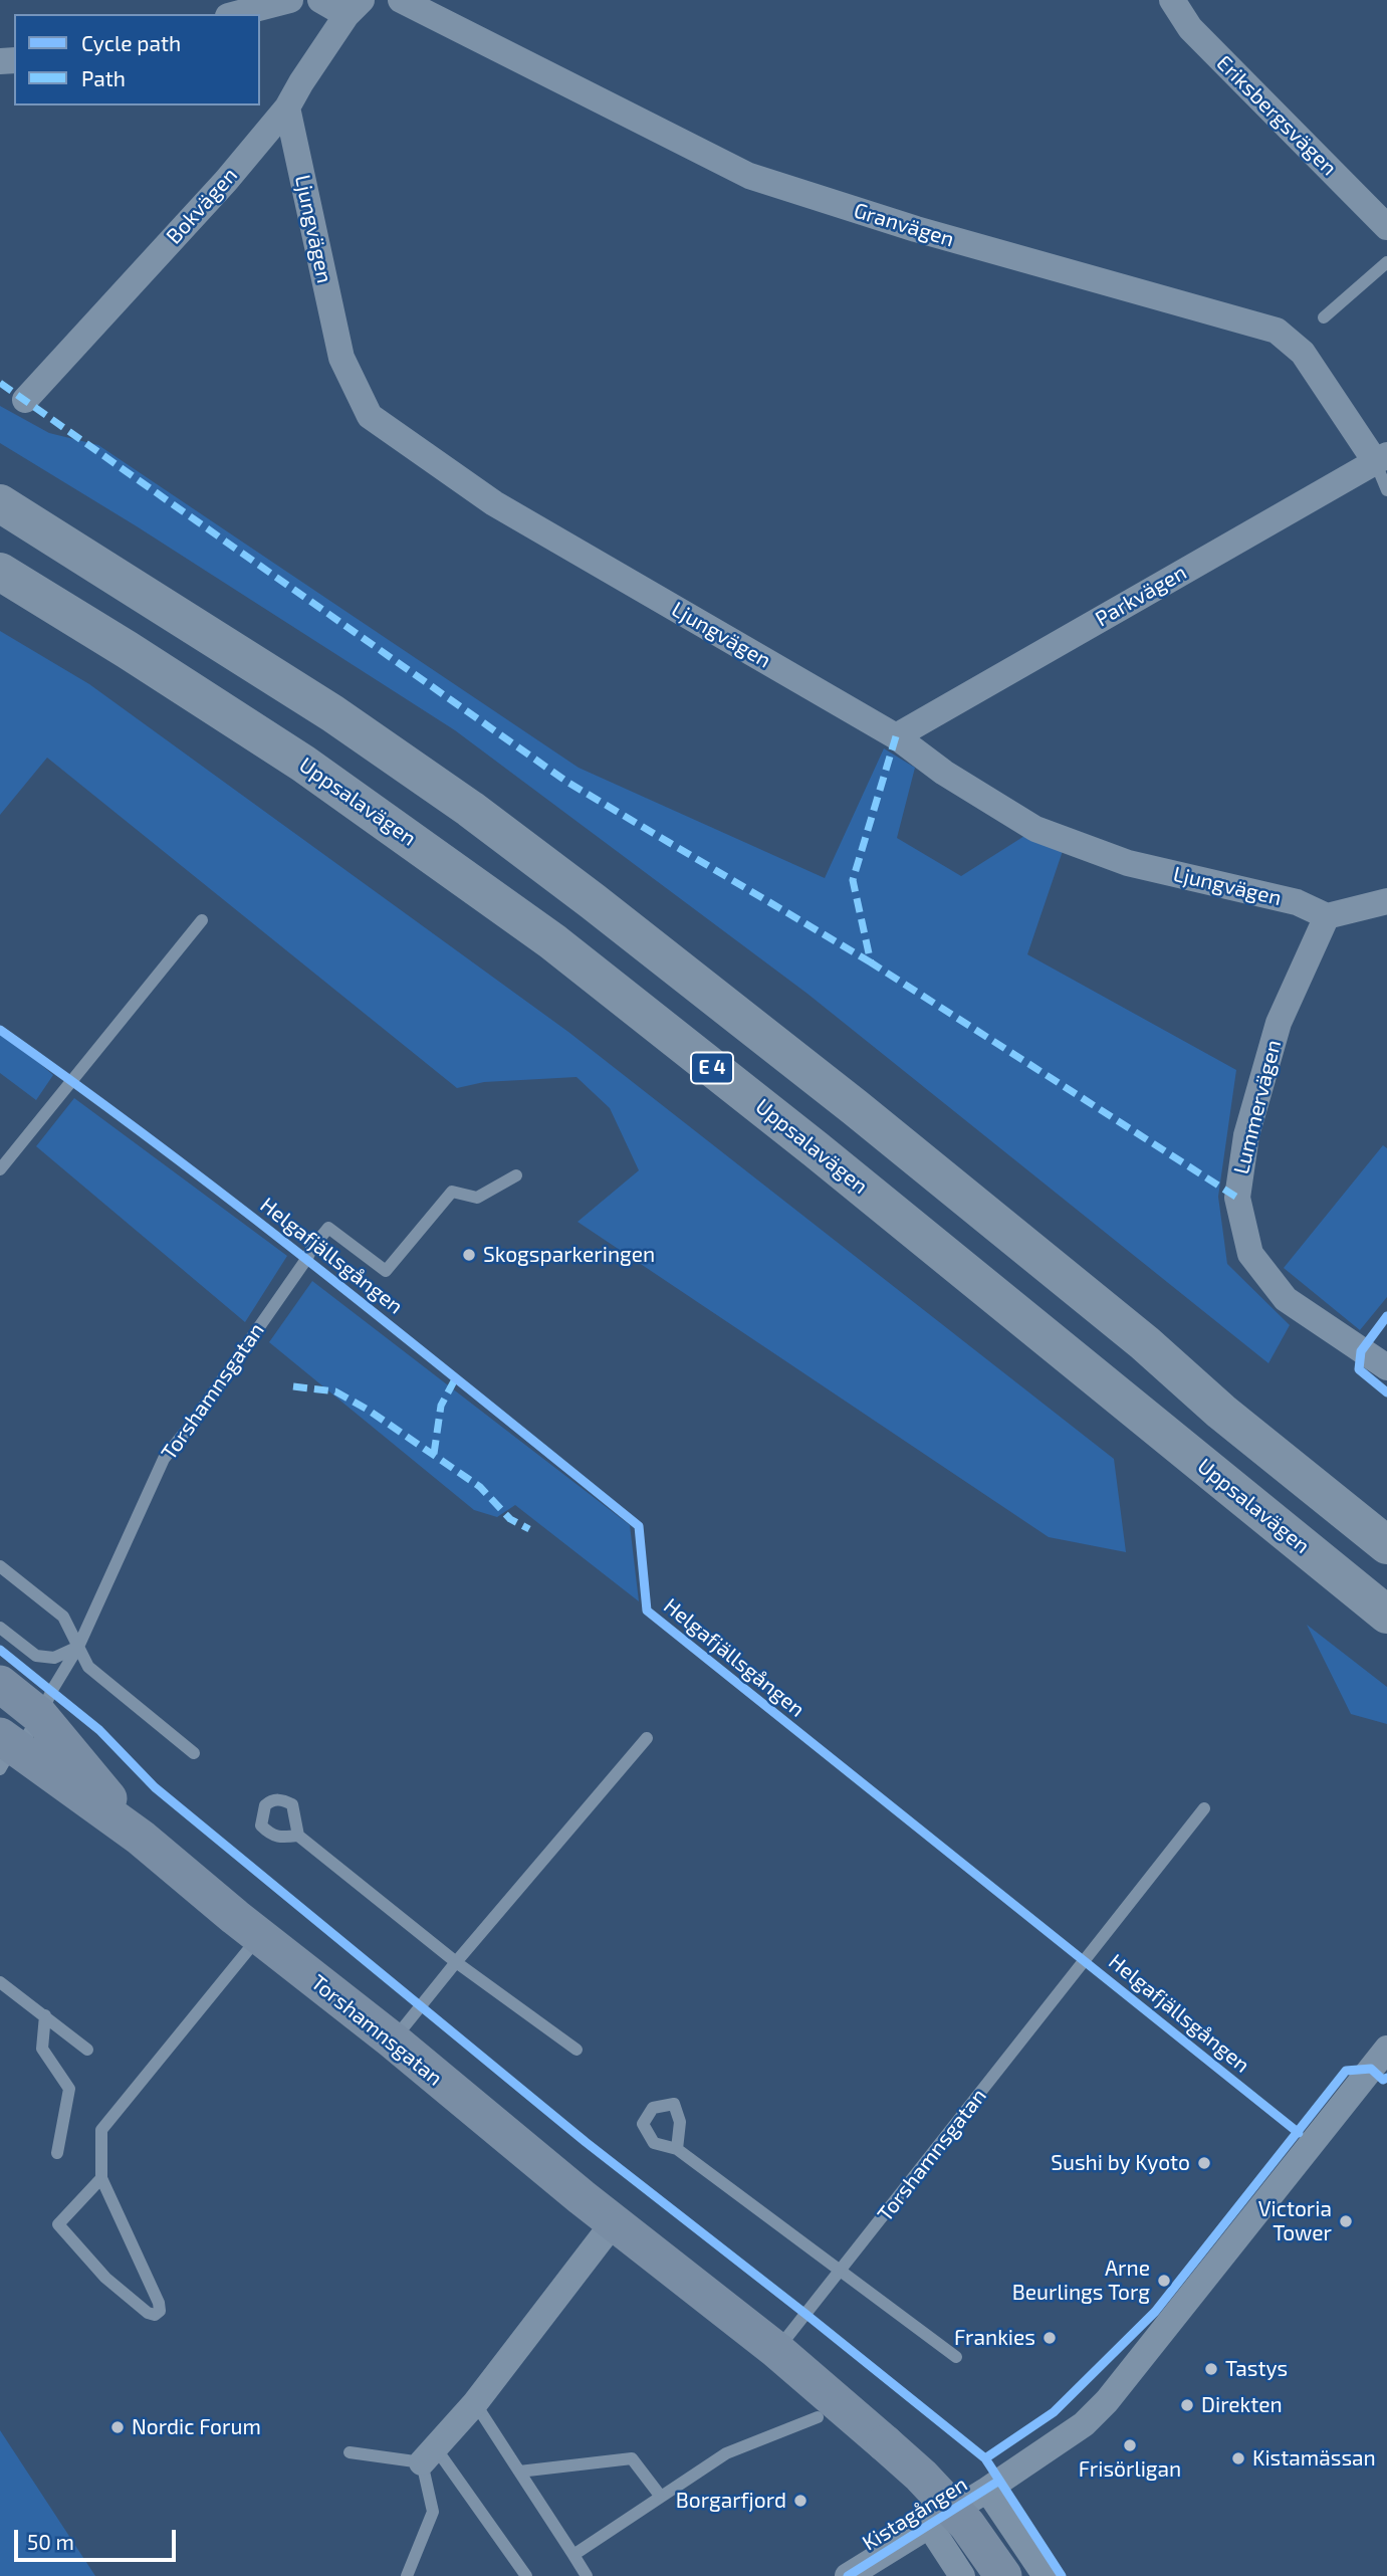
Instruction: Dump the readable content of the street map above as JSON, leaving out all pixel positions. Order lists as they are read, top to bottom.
{
  "streets": {
    "highway": ["Uppsalavägen", "E 4"],
    "street": [
      "Eriksbergsvägen",
      "Bokvägen",
      "Granvägen",
      "Ljungvägen",
      "Parkvägen",
      "Lummervägen",
      "Torshamnsgatan",
      "Kistagången"
    ],
    "cycle path": ["Helgafjällsgången"]
  },
  "crossings": [
    ["Bokvägen", "Ljungvägen"],
    ["Granvägen", "Parkvägen"],
    ["Ljungvägen", "Parkvägen"],
    ["Ljungvägen", "Lummervägen"]
  ],
  "places": [
    "Skogsparkeringen",
    "Sushi by Kyoto",
    "Victoria Tower",
    "Arne Beurlings Torg",
    "Frankies",
    "Tastys",
    "Direkten",
    "Nordic Forum",
    "Frisörligan",
    "Kistamässan",
    "Borgarfjord"
  ],
  "legend": ["Cycle path", "Path"],
  "scale_bar": "50 m"
}
